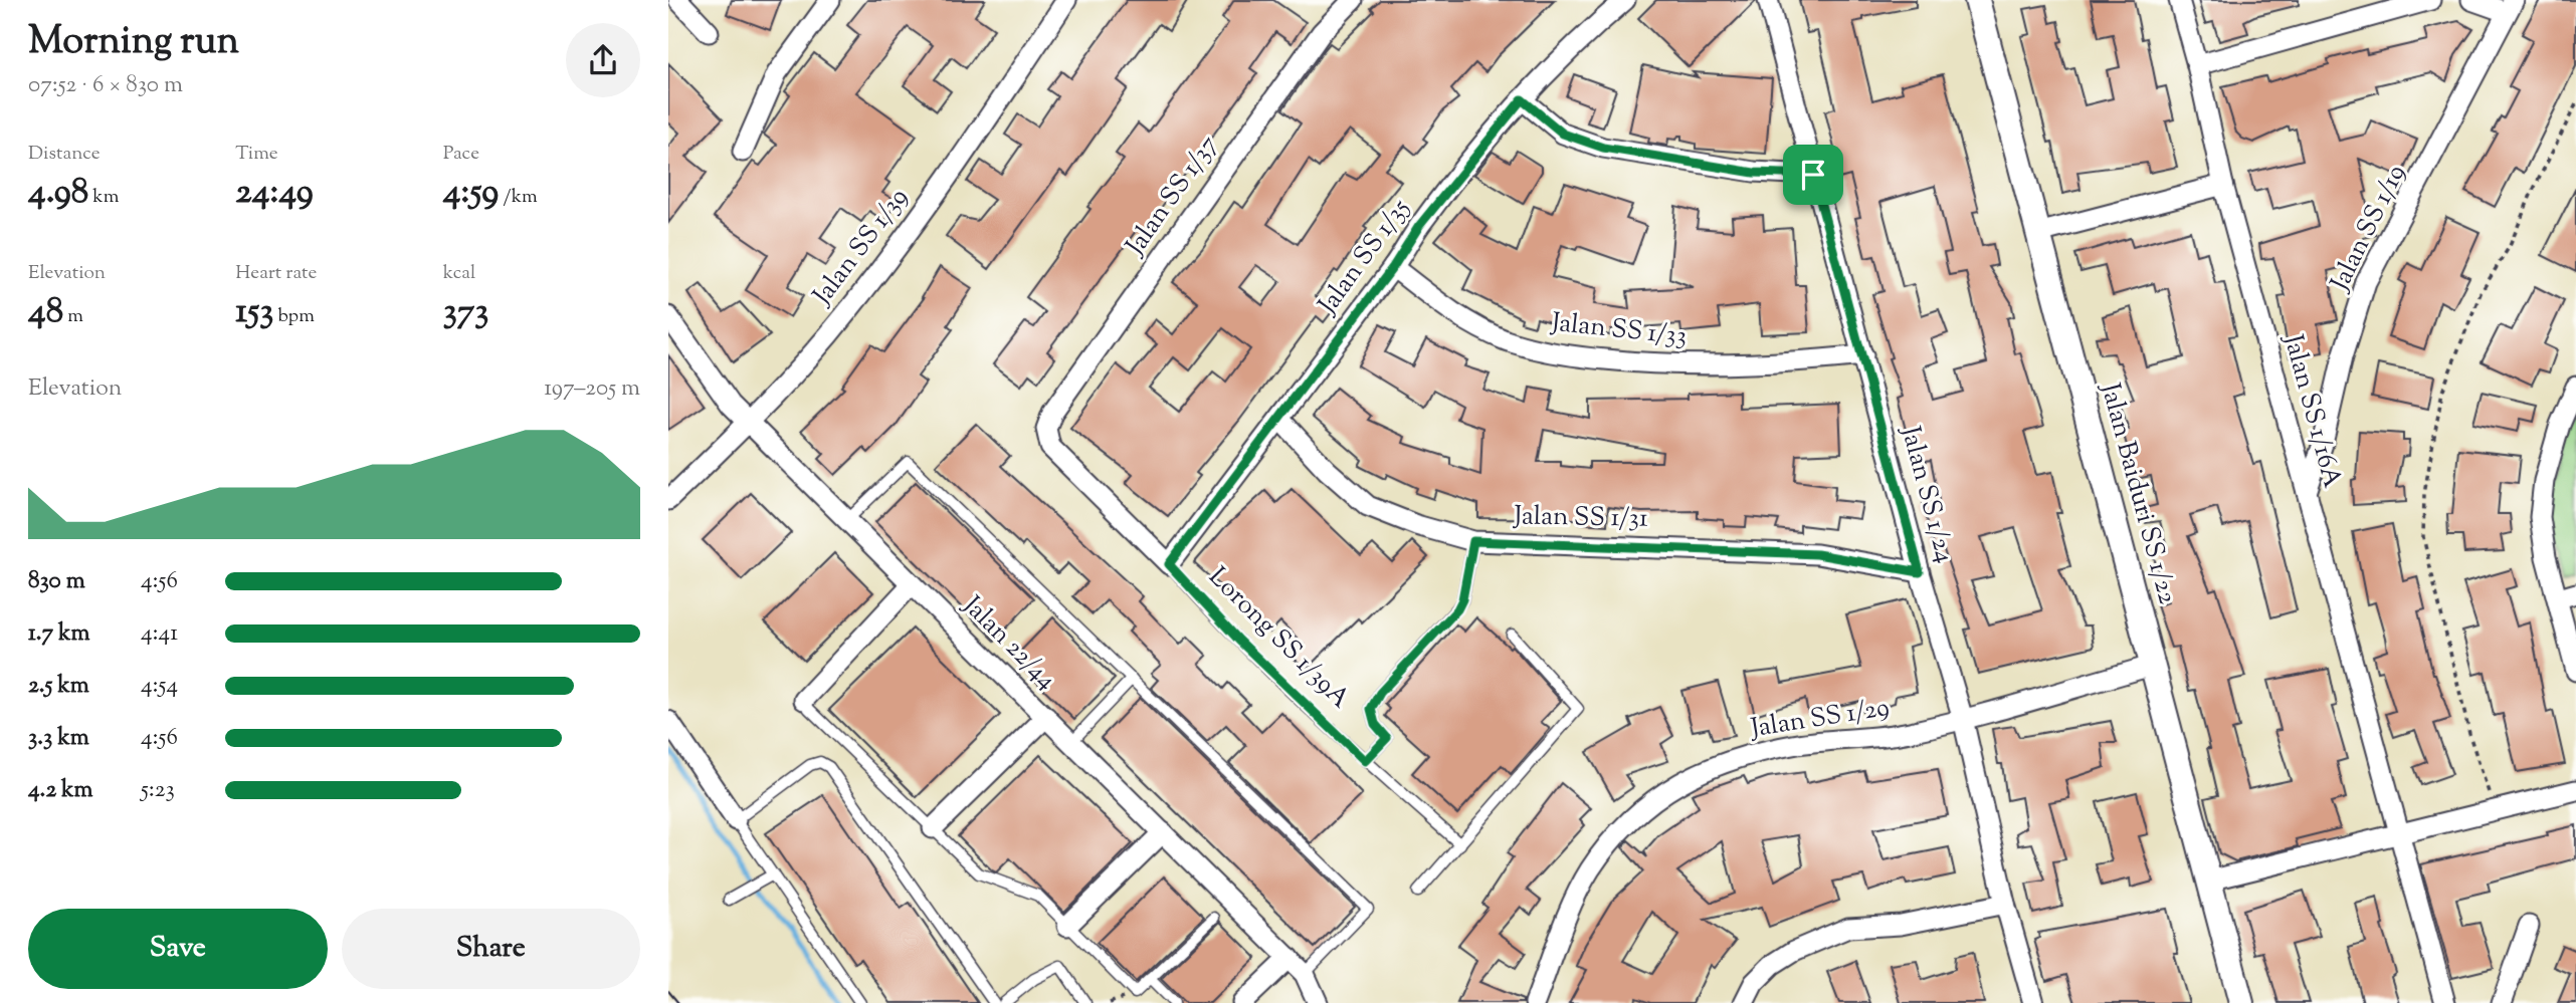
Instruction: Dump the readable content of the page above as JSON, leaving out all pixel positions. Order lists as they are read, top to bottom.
{
  "streets": {
    "street": [
      "Jalan SS 1/37",
      "Jalan SS 1/19",
      "Jalan SS 1/39",
      "Jalan SS 1/35",
      "Jalan SS 1/33",
      "Jalan SS 1/16A",
      "Jalan Baiduri SS 1/22",
      "Jalan SS 1/24",
      "Jalan SS 1/31",
      "Lorong SS 1/39A",
      "Jalan 22/44",
      "Jalan SS 1/29"
    ]
  },
  "crossings": [
    ["Jalan SS 1/37", "Lorong SS 1/39A"],
    ["Jalan SS 1/19", "Jalan SS 1/16A"],
    ["Jalan SS 1/39", "Jalan 22/44"],
    ["Jalan SS 1/35", "Jalan SS 1/33"],
    ["Jalan SS 1/35", "Jalan SS 1/31"],
    ["Jalan SS 1/35", "Lorong SS 1/39A"],
    ["Jalan SS 1/33", "Jalan SS 1/24"],
    ["Jalan Baiduri SS 1/22", "Jalan SS 1/29"],
    ["Jalan SS 1/24", "Jalan SS 1/31"],
    ["Jalan SS 1/24", "Jalan SS 1/29"]
  ],
  "page": {
    "heading": ["Morning run", "07:52 · 6 × 830 m"],
    "stats": [
      ["Distance", "4.98 km"],
      ["Time", "24:49"],
      ["Pace", "4:59 /km"],
      ["Elevation", "48 m"],
      ["Heart rate", "153 bpm"],
      ["kcal", "373"]
    ],
    "chart": ["Elevation", "197–205 m"],
    "list": [
      {
        "name": "830 m",
        "note": "4:56"
      },
      {
        "name": "1.7 km",
        "note": "4:41"
      },
      {
        "name": "2.5 km",
        "note": "4:54"
      },
      {
        "name": "3.3 km",
        "note": "4:56"
      },
      {
        "name": "4.2 km",
        "note": "5:23"
      }
    ],
    "buttons": ["Save", "Share"]
  }
}
